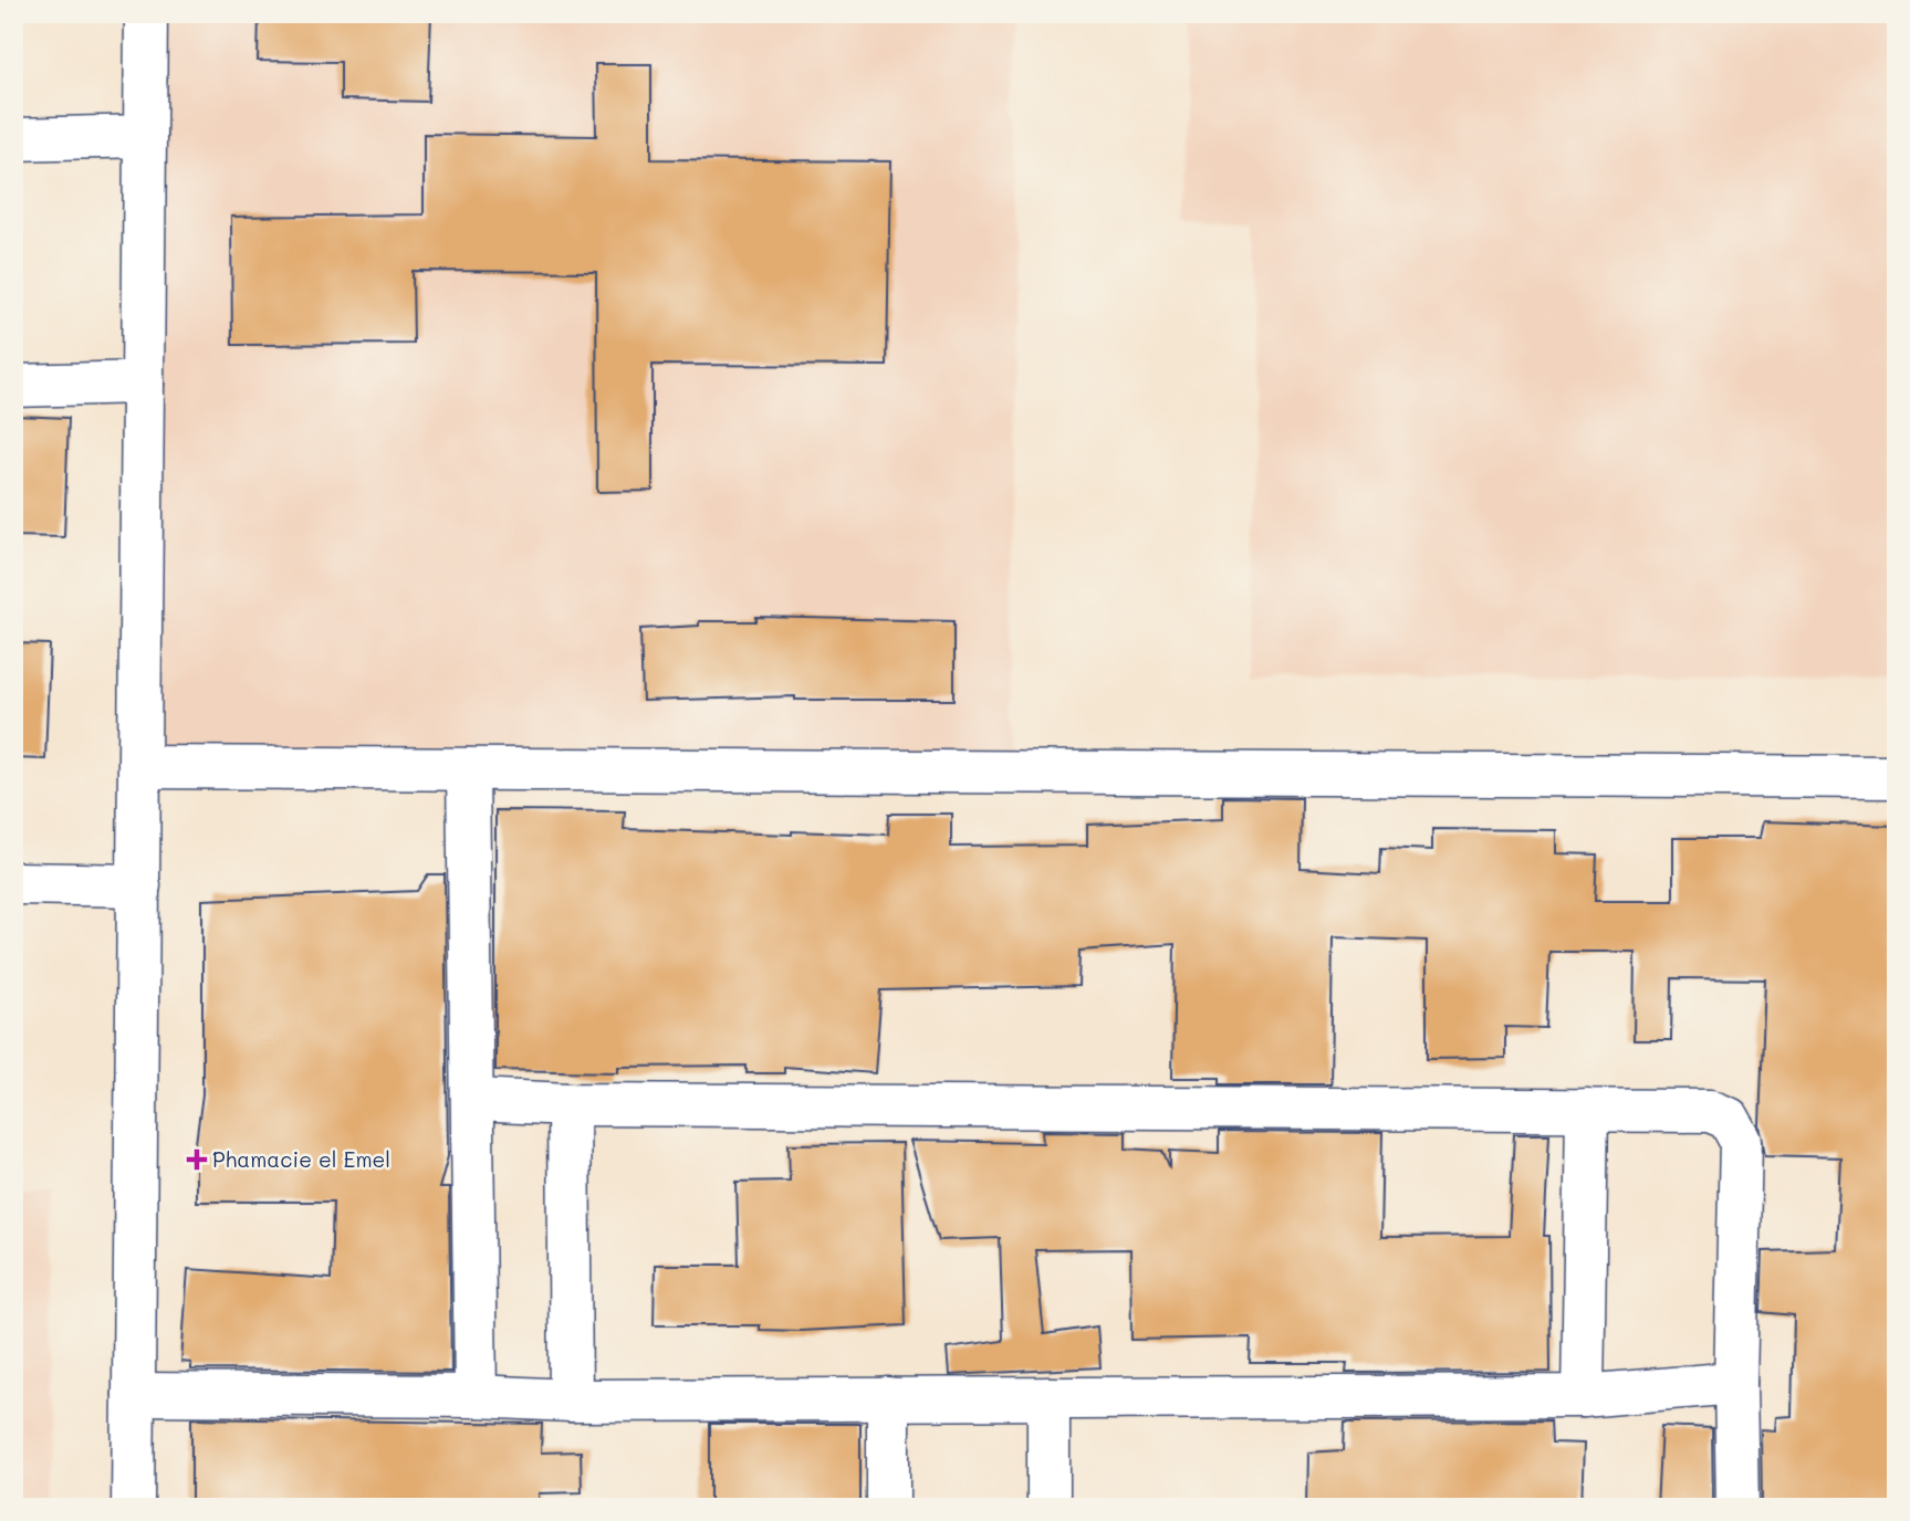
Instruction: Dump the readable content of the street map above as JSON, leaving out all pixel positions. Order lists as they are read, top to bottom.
{
  "places": {
    "health": ["Phamacie el Emel"]
  }
}
